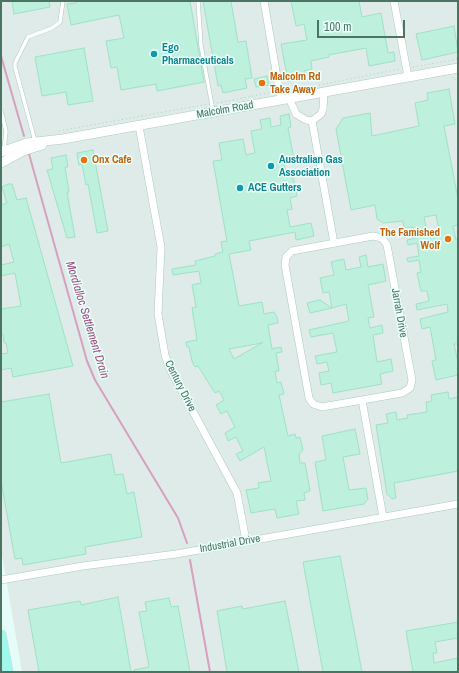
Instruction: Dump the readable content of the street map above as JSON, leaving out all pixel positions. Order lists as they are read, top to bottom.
{
  "streets": {
    "street": [
      "Malcolm Road",
      "Jarrah Drive",
      "Century Drive",
      "Industrial Drive"
    ]
  },
  "crossings": [
    ["Malcolm Road", "Century Drive"],
    ["Century Drive", "Industrial Drive"]
  ],
  "water": ["Mordialloc Settlement Drain"],
  "places": [
    "Ego Pharmaceuticals",
    "Malcolm Rd Take Away",
    "Onx Cafe",
    "Australian Gas Association",
    "ACE Gutters",
    "The Famished Wolf"
  ],
  "scale_bar": "100 m"
}
